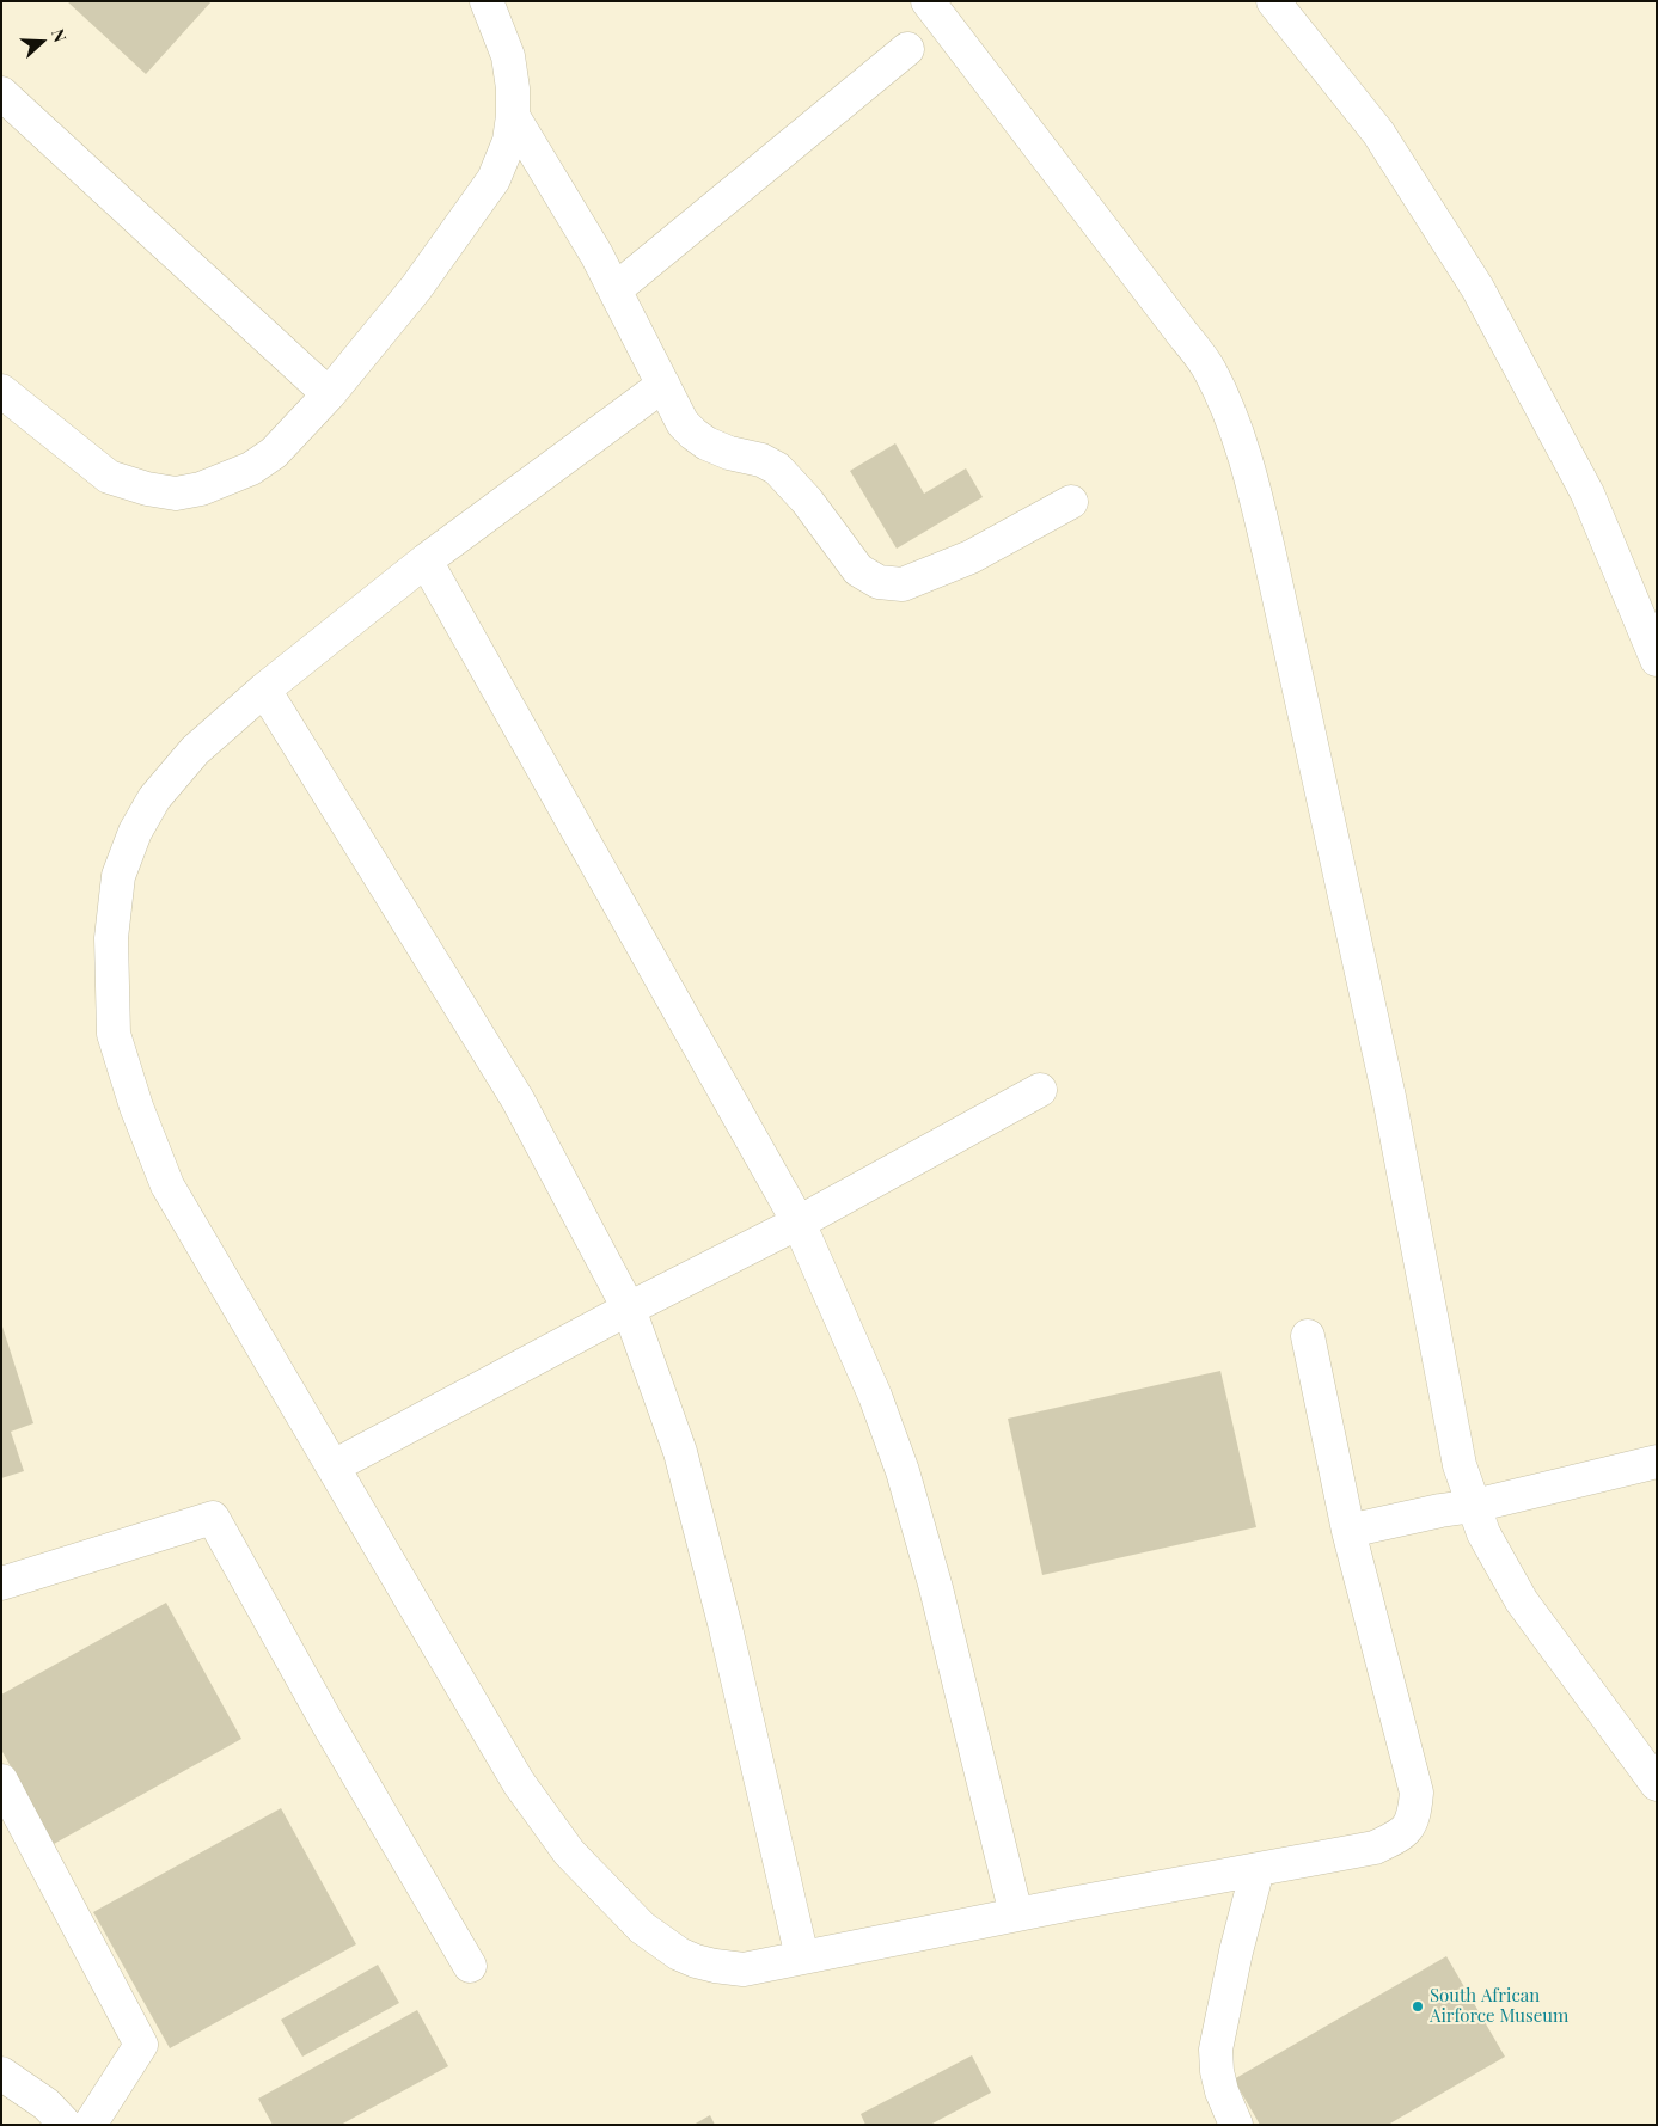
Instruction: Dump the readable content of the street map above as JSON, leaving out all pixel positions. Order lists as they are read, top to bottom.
{
  "places": ["South African Airforce Museum"],
  "north": "right"
}
